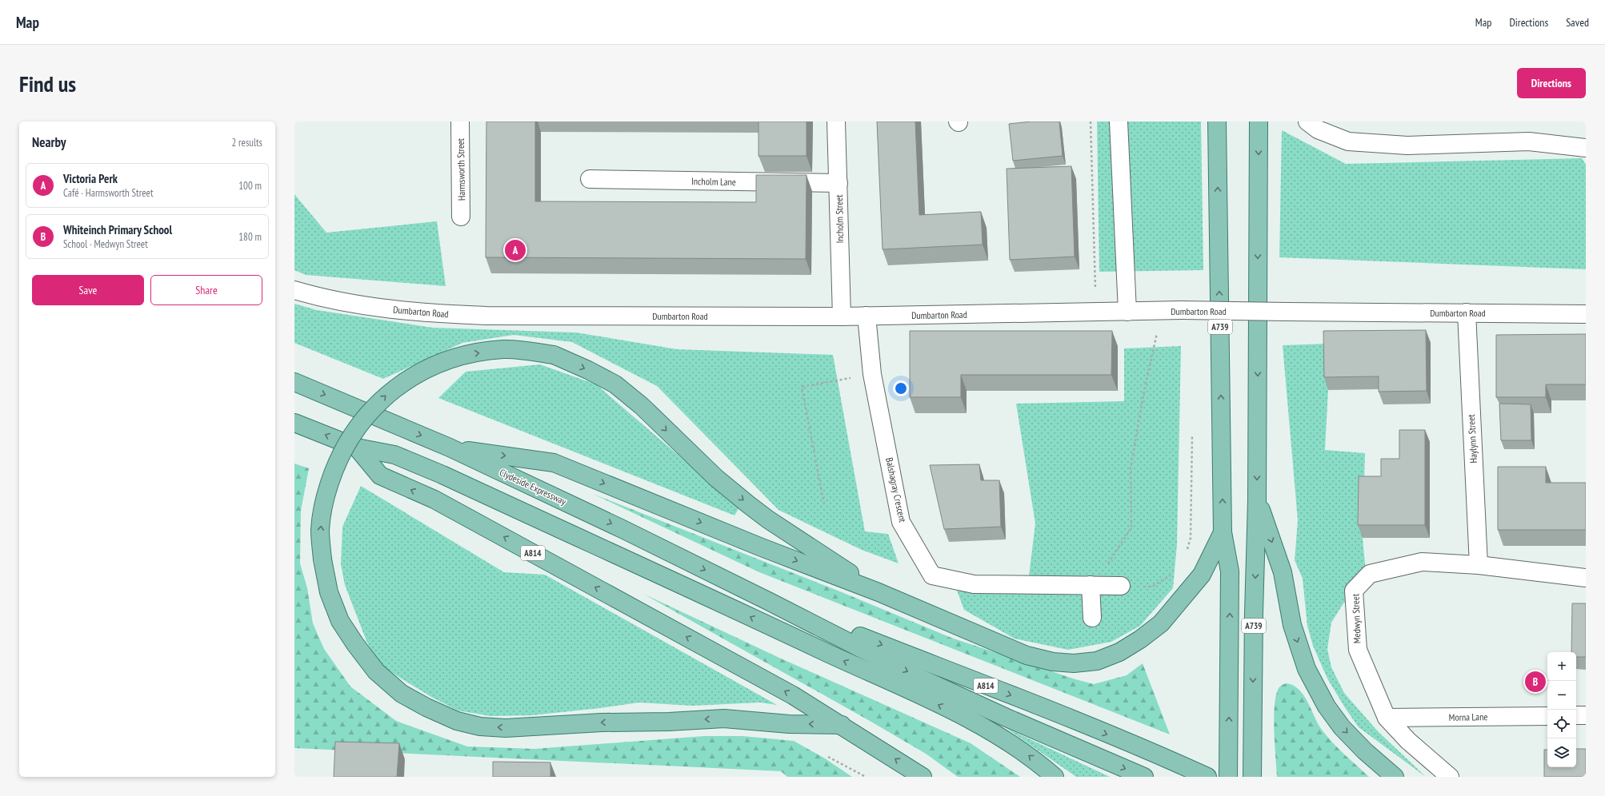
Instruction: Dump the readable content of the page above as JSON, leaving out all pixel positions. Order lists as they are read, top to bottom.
{
  "streets": {
    "main road": ["A739", "Clydeside Expressway", "A814"],
    "street": [
      "Harmsworth Street",
      "Incholm Lane",
      "Incholm Street",
      "Dumbarton Road",
      "Haylynn Street",
      "Balshagray Crescent",
      "Medwyn Street",
      "Morna Lane"
    ]
  },
  "crossings": [
    ["Incholm Lane", "Incholm Street"],
    ["Incholm Street", "Dumbarton Road"],
    ["Dumbarton Road", "Haylynn Street"],
    ["Dumbarton Road", "Balshagray Crescent"],
    ["Haylynn Street", "Medwyn Street"],
    ["Clydeside Expressway", "A814"],
    ["Medwyn Street", "Morna Lane"]
  ],
  "page": {
    "header": "Map",
    "nav": ["Map", "Directions", "Saved"],
    "buttons": [
      "Directions",
      ["Save", "Share"]
    ],
    "title": "Find us",
    "heading": ["Nearby", "2 results"],
    "list": [
      {
        "mark": "A",
        "name": "Victoria Perk",
        "note": "Café · Harmsworth Street",
        "value": "100 m"
      },
      {
        "mark": "B",
        "name": "Whiteinch Primary School",
        "note": "School · Medwyn Street",
        "value": "180 m"
      }
    ],
    "pins": ["A", "B"],
    "map_buttons": ["+", "−"]
  }
}
